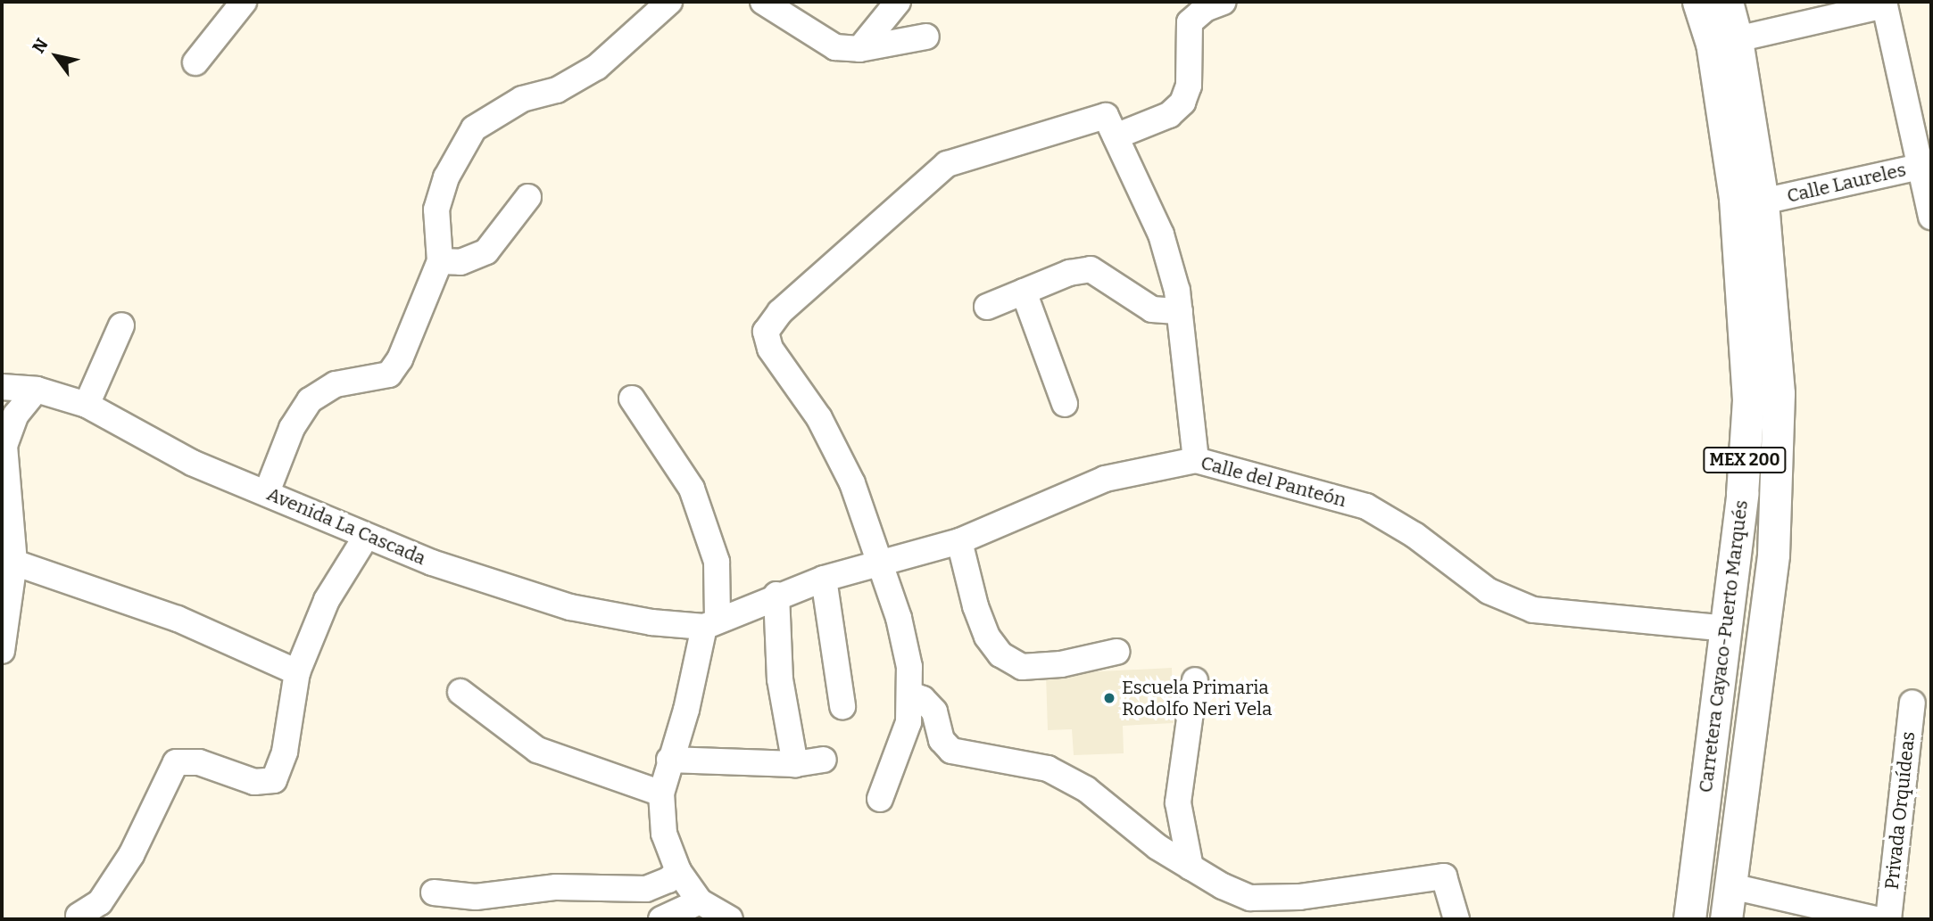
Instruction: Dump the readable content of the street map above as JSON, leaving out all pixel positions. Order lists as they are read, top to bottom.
{
  "streets": {
    "main road": ["MEX 200", "Carretera Cayaco-Puerto Marqués"],
    "street": [
      "Calle Laureles",
      "Calle del Panteón",
      "Avenida La Cascada",
      "Privada Orquídeas"
    ]
  },
  "crossings": [
    ["Calle Laureles", "Carretera Cayaco-Puerto Marqués"],
    ["Calle del Panteón", "Avenida La Cascada"],
    ["Calle del Panteón", "Carretera Cayaco-Puerto Marqués"]
  ],
  "places": ["Escuela Primaria Rodolfo Neri Vela"],
  "north": "top left"
}
